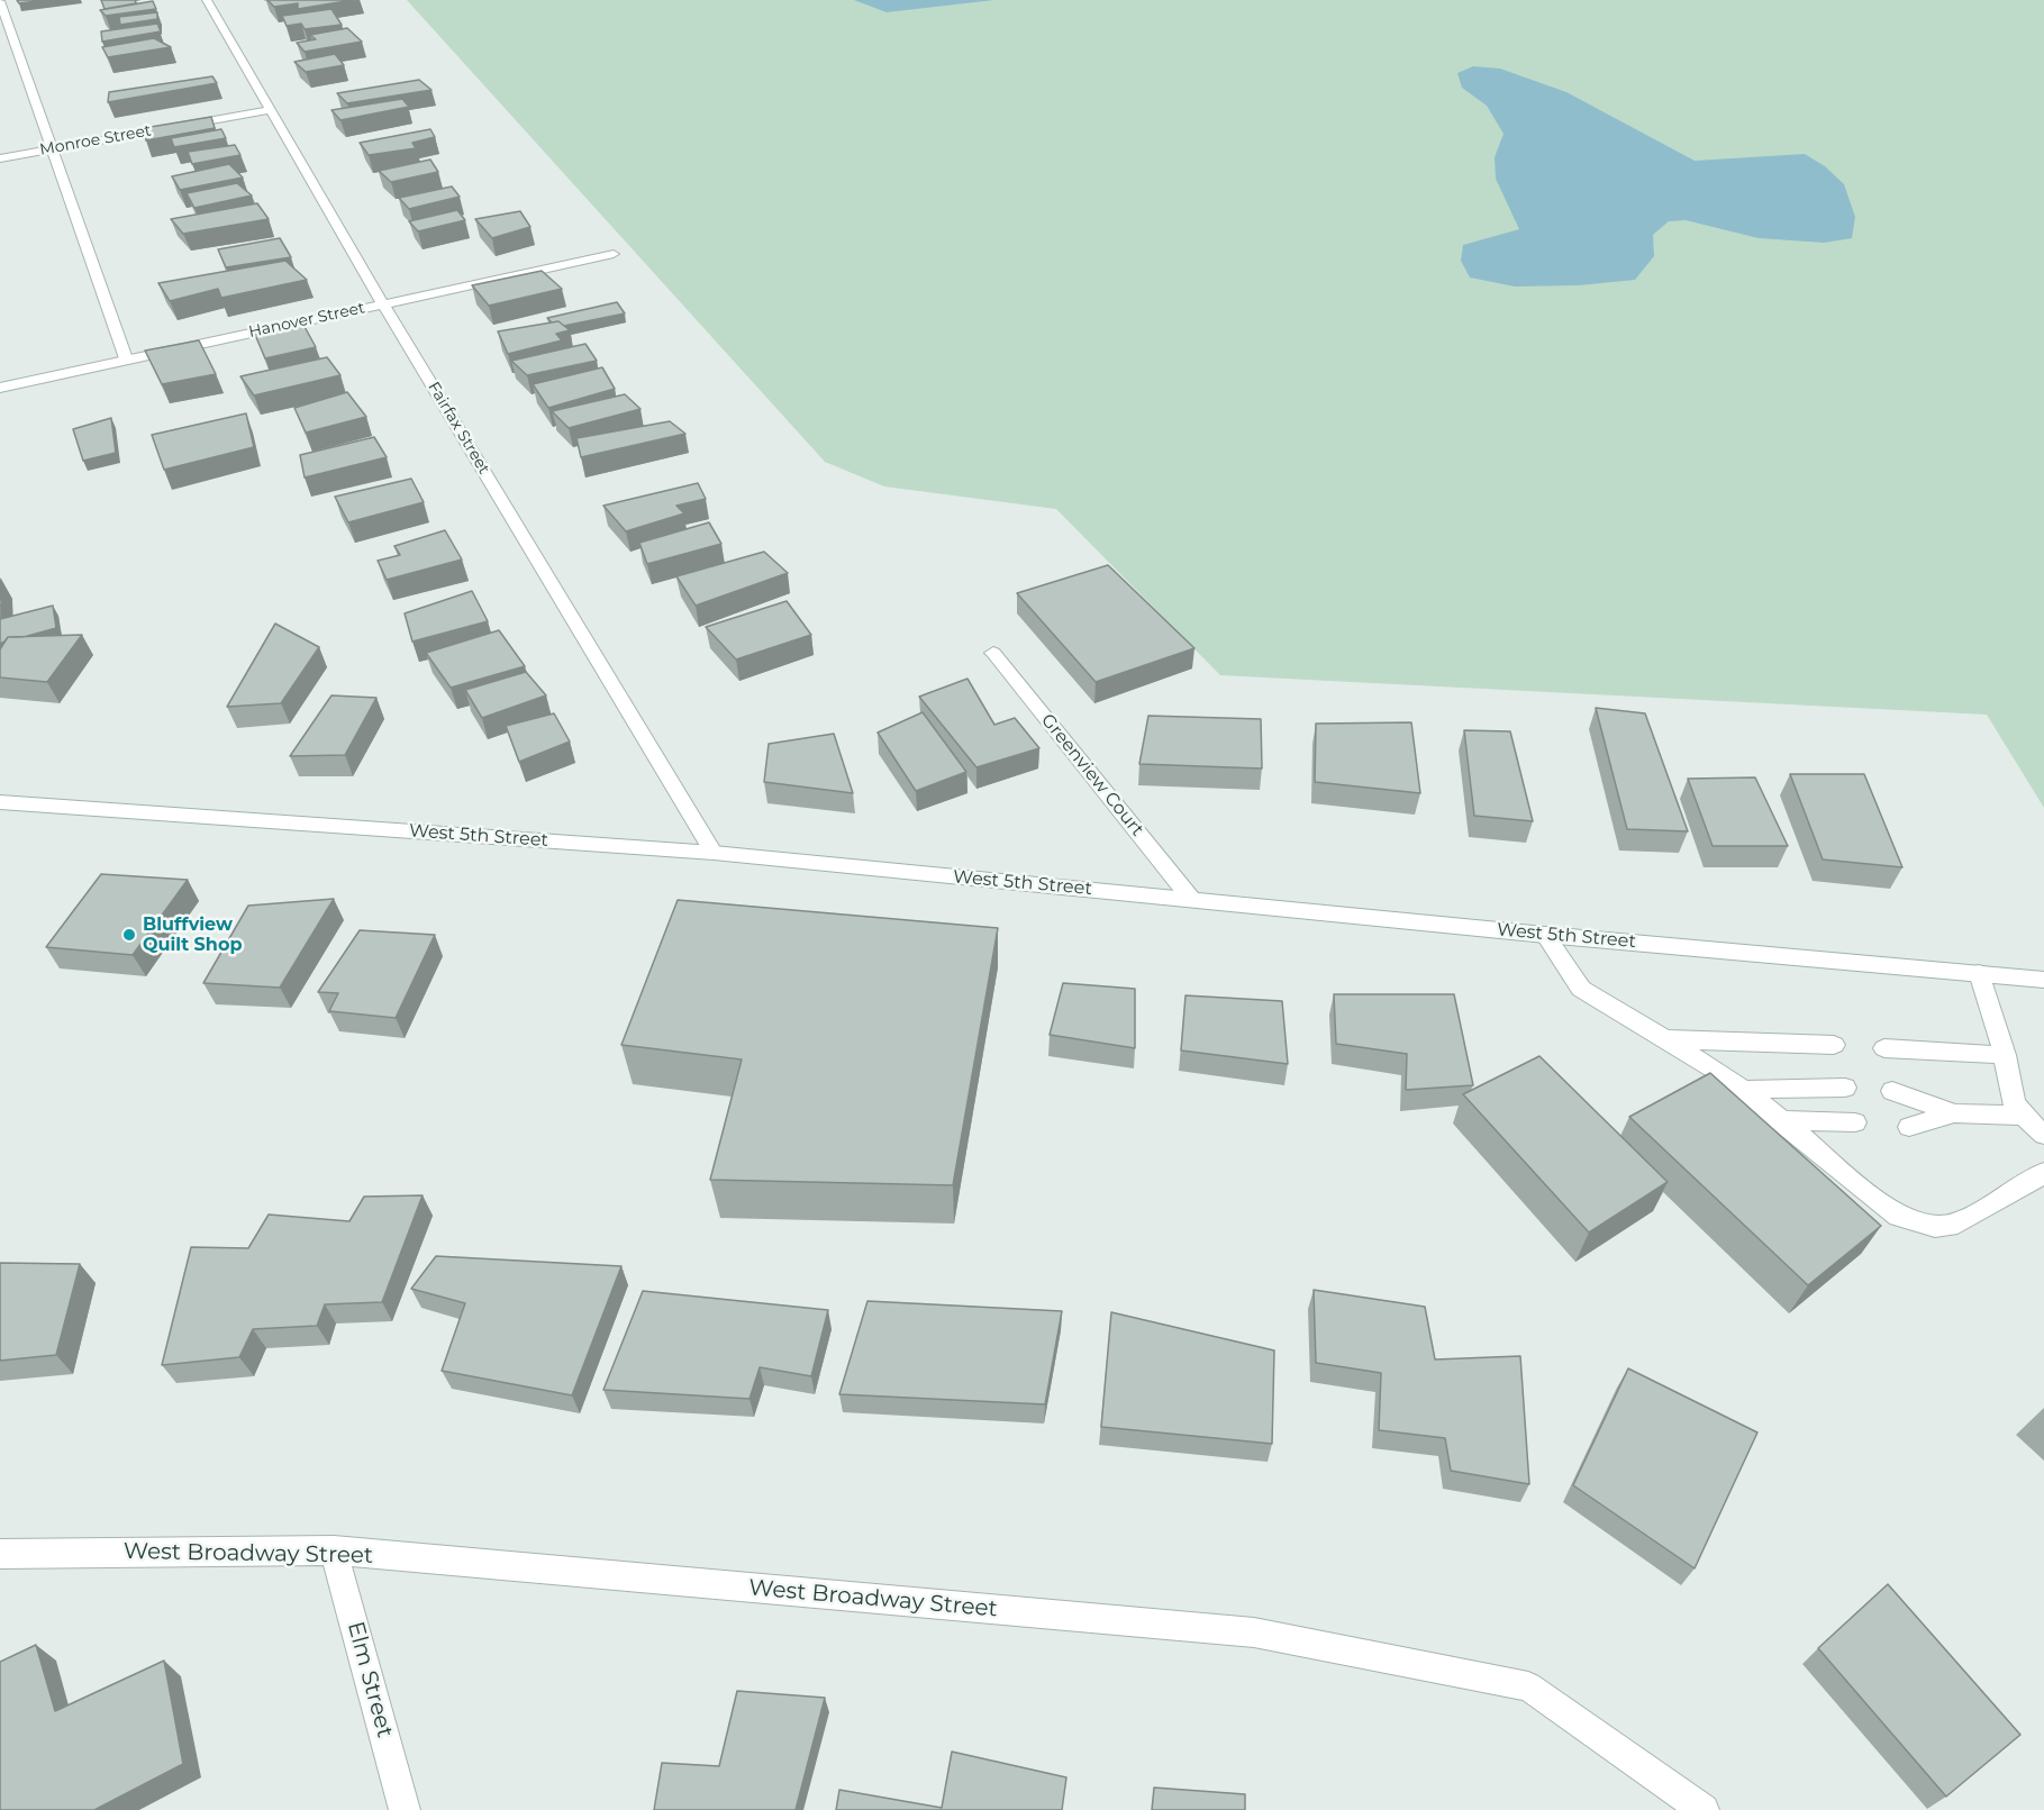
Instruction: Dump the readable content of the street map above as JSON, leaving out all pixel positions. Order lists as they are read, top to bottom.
{
  "streets": {
    "street": [
      "Monroe Street",
      "Hanover Street",
      "Fairfax Street",
      "Greenview Court",
      "West 5th Street",
      "West Broadway Street",
      "Elm Street"
    ]
  },
  "crossings": [
    ["Monroe Street", "Fairfax Street"],
    ["Hanover Street", "Fairfax Street"],
    ["Fairfax Street", "West 5th Street"],
    ["Greenview Court", "West 5th Street"],
    ["West Broadway Street", "Elm Street"]
  ],
  "places": ["Bluffview Quilt Shop"]
}
